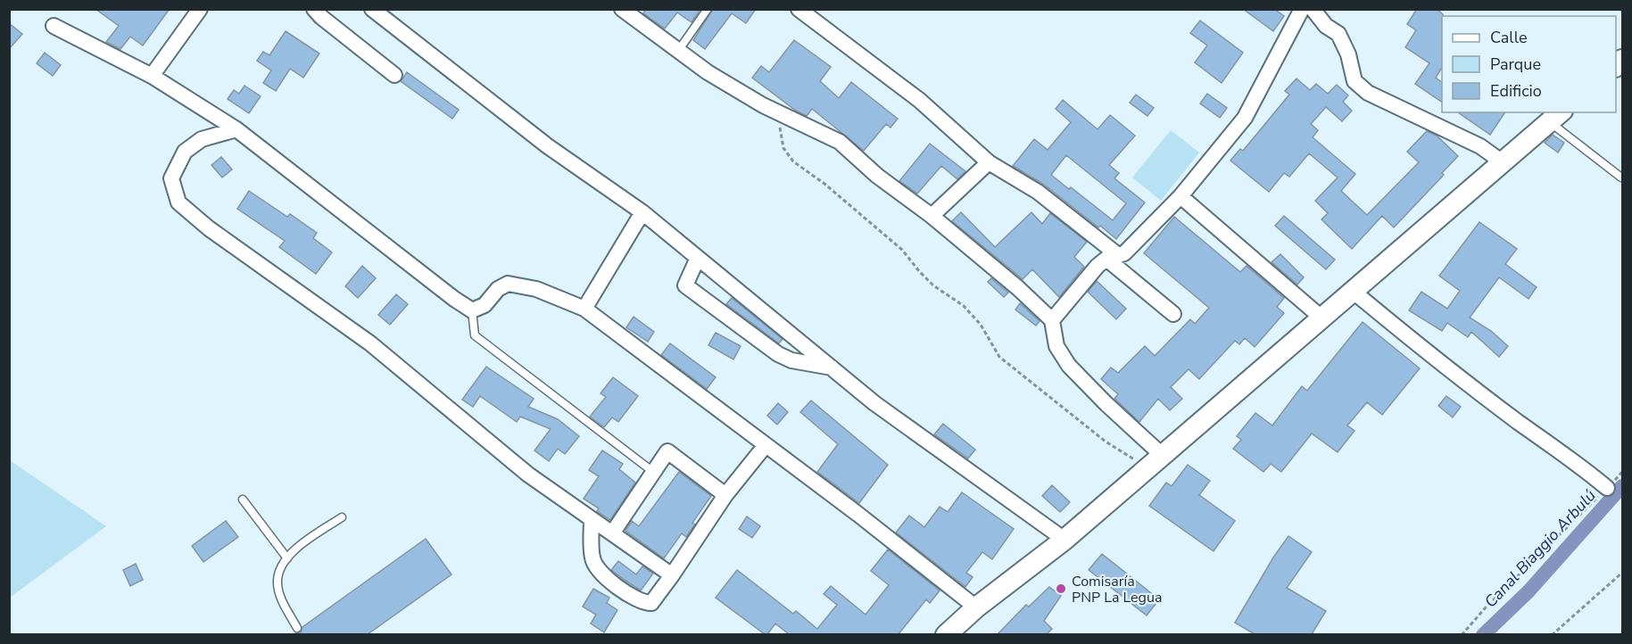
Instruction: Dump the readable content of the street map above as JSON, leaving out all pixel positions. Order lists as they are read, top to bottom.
{
  "water": ["Canal Biaggio Arbulú"],
  "places": ["Comisaría PNP La Legua"],
  "legend": ["Calle", "Parque", "Edificio"]
}
